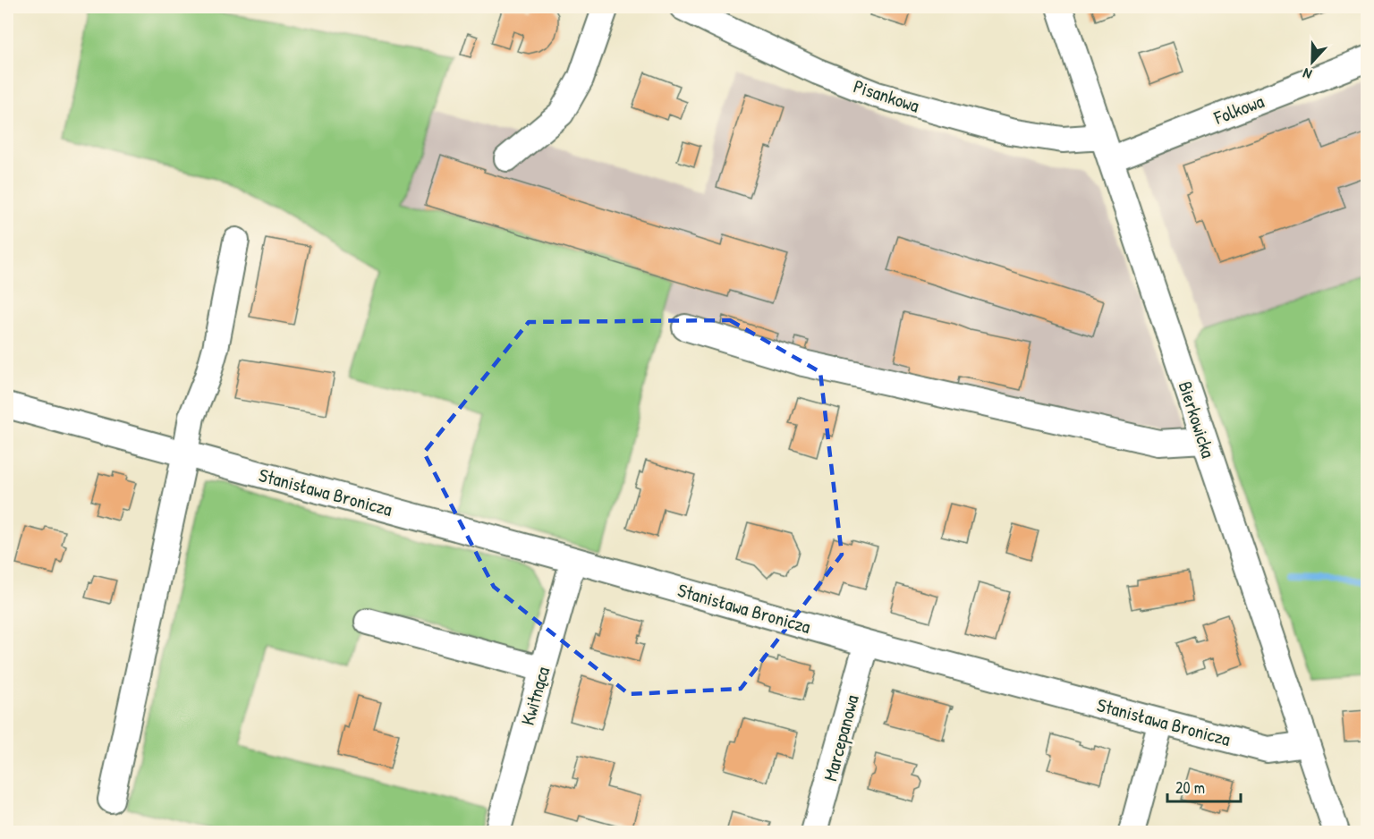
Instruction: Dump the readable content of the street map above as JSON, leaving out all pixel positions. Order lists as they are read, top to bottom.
{
  "streets": {
    "street": [
      "Pisankowa",
      "Folkowa",
      "Bierkowicka",
      "Stanisława Bronicza",
      "Kwitnąca",
      "Marcepanowa"
    ]
  },
  "crossings": [
    ["Pisankowa", "Folkowa"],
    ["Pisankowa", "Bierkowicka"],
    ["Folkowa", "Bierkowicka"],
    ["Bierkowicka", "Stanisława Bronicza"],
    ["Stanisława Bronicza", "Kwitnąca"],
    ["Stanisława Bronicza", "Marcepanowa"]
  ],
  "scale_bar": "20 m",
  "north": "bottom"
}
